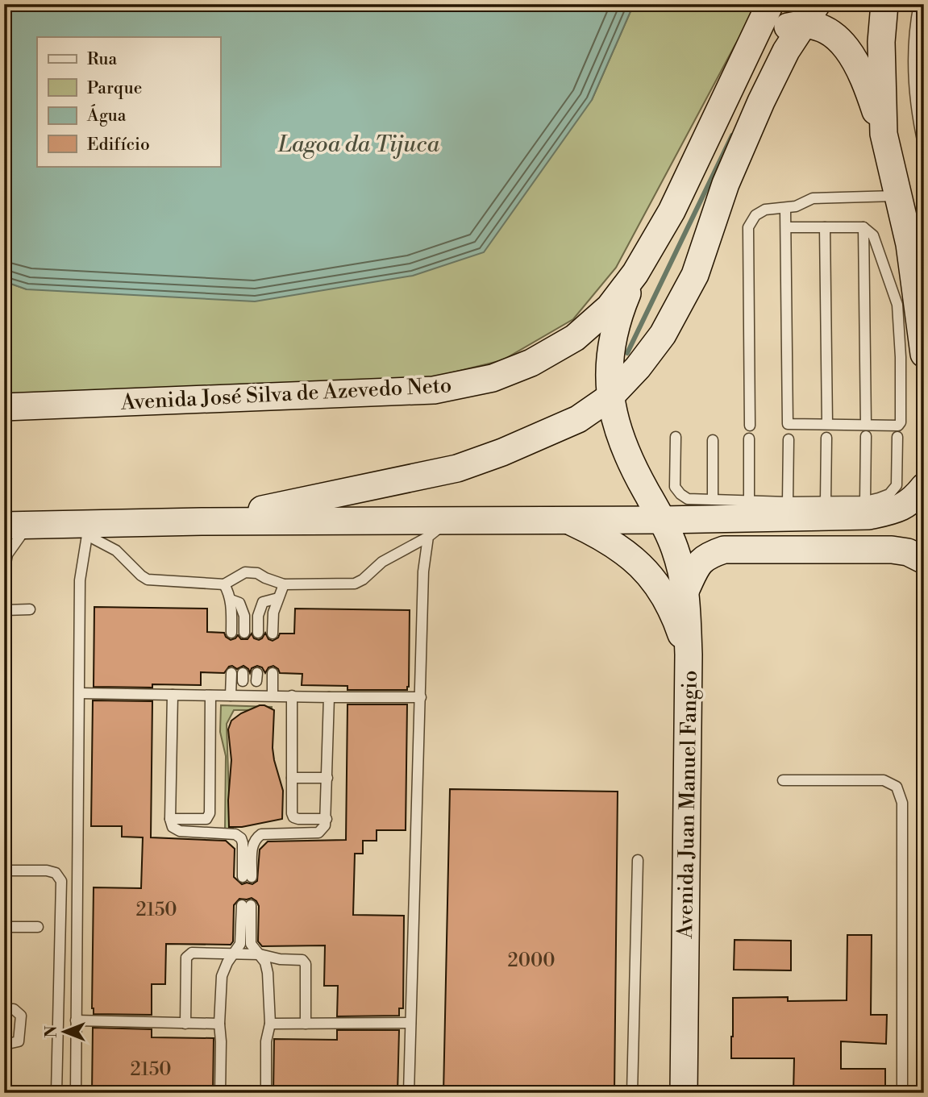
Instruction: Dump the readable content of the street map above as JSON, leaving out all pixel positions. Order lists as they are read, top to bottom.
{
  "streets": {
    "street": ["Avenida José Silva de Azevedo Neto", "Avenida Juan Manuel Fangio"]
  },
  "crossings": [
    ["Avenida José Silva de Azevedo Neto", "Avenida Juan Manuel Fangio"]
  ],
  "water": ["Lagoa da Tijuca"],
  "house_numbers": ["2150", "2000", "2150"],
  "legend": [
    "Rua",
    "Parque",
    "Água",
    "Edifício"
  ],
  "north": "left"
}
